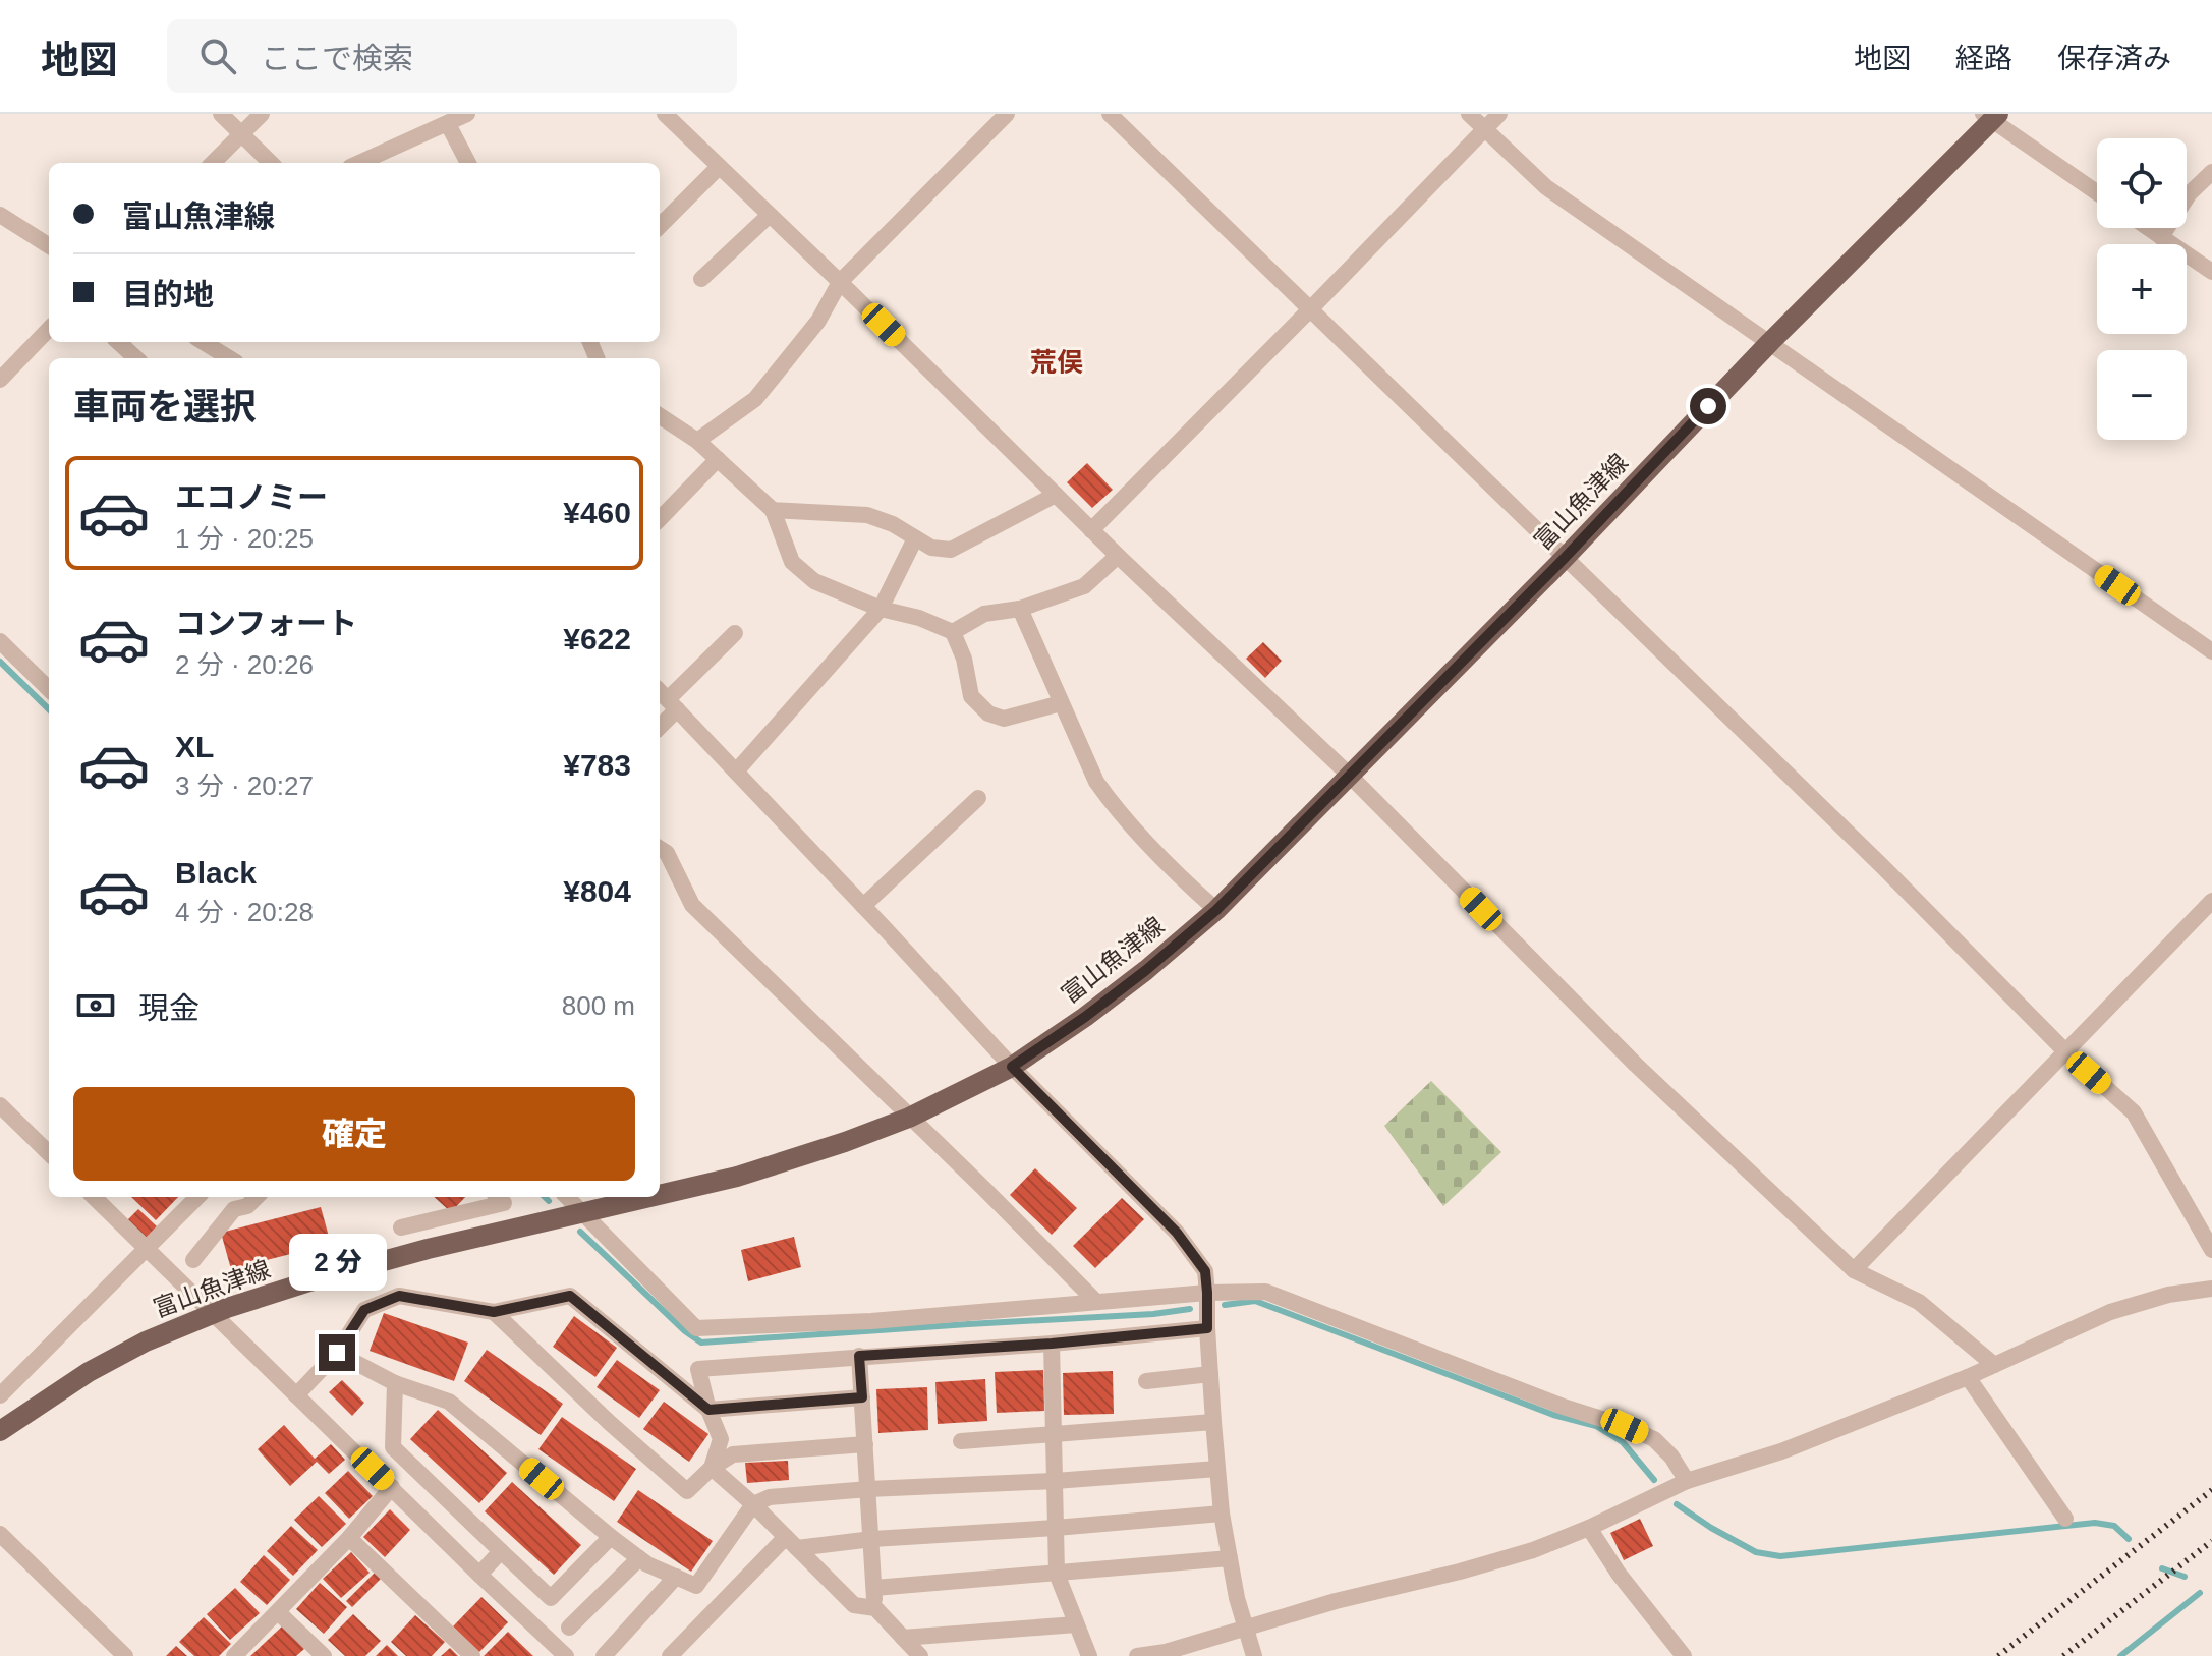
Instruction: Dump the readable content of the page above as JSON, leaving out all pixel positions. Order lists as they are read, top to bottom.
{
  "streets": {
    "main road": ["富山魚津線"]
  },
  "districts": ["荒俣"],
  "page": {
    "header": "地図",
    "search": "ここで検索",
    "nav": ["地図", "経路", "保存済み"],
    "map_buttons": ["+", "−"],
    "banner": ["富山魚津線", "目的地"],
    "heading": "車両を選択",
    "list": [
      {
        "name": "エコノミー",
        "note": "1 分 · 20:25",
        "value": "¥460"
      },
      {
        "name": "コンフォート",
        "note": "2 分 · 20:26",
        "value": "¥622"
      },
      {
        "name": "XL",
        "note": "3 分 · 20:27",
        "value": "¥783"
      },
      {
        "name": "Black",
        "note": "4 分 · 20:28",
        "value": "¥804"
      }
    ],
    "pay": ["現金", "800 m"],
    "buttons": "確定",
    "bubble": "2 分"
  }
}
